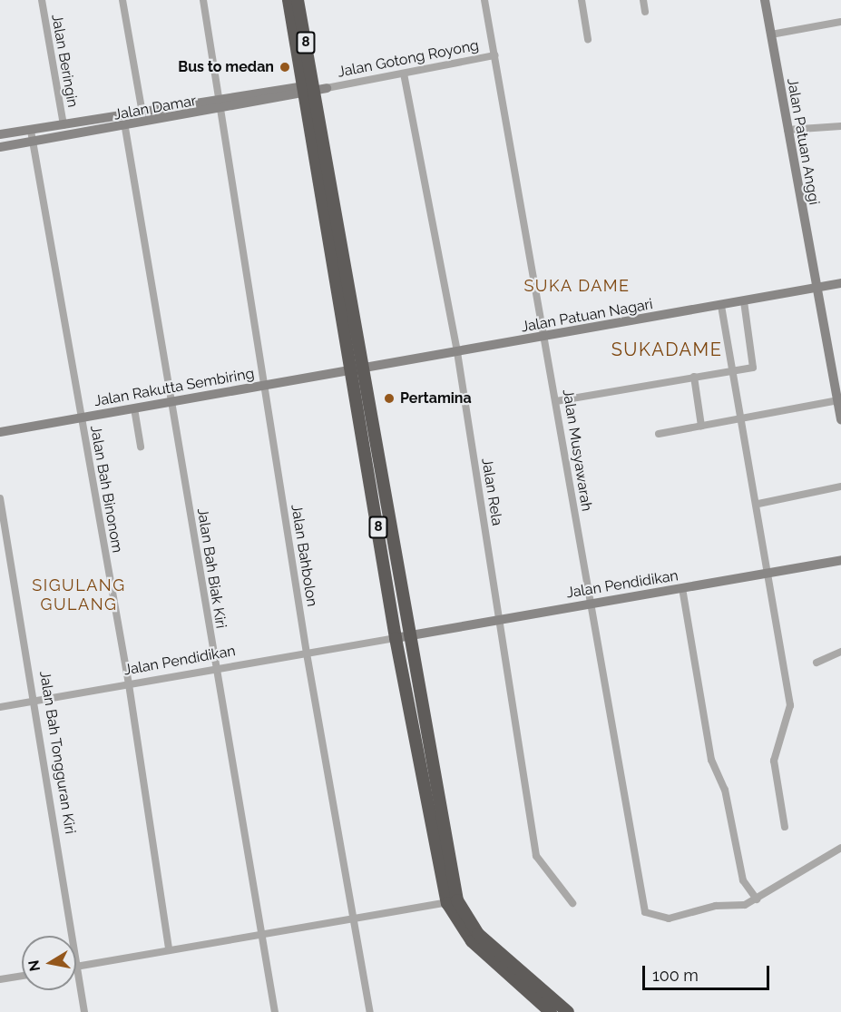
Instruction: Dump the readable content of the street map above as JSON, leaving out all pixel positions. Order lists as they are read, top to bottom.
{
  "streets": {
    "highway": ["8"],
    "street": [
      "Jalan Gotong Royong",
      "Jalan Beringin",
      "Jalan Damar",
      "Jalan Patuan Anggi",
      "Jalan Patuan Nagari",
      "Jalan Rakutta Sembiring",
      "Jalan Musyawarah",
      "Jalan Bah Binonom",
      "Jalan Rela",
      "Jalan Bahbolon",
      "Jalan Bah Biak Kiri",
      "Jalan Pendidikan",
      "Jalan Bah Tongguran Kiri"
    ]
  },
  "crossings": [
    ["8", "Jalan Gotong Royong"],
    ["8", "Jalan Damar"],
    ["8", "Jalan Patuan Nagari"],
    ["8", "Jalan Rakutta Sembiring"],
    ["8", "Jalan Pendidikan"],
    ["Jalan Gotong Royong", "Jalan Damar"],
    ["Jalan Gotong Royong", "Jalan Musyawarah"],
    ["Jalan Gotong Royong", "Jalan Rela"],
    ["Jalan Beringin", "Jalan Damar"],
    ["Jalan Damar", "Jalan Bah Binonom"],
    ["Jalan Damar", "Jalan Bahbolon"],
    ["Jalan Damar", "Jalan Bah Biak Kiri"],
    ["Jalan Patuan Anggi", "Jalan Patuan Nagari"],
    ["Jalan Patuan Nagari", "Jalan Rakutta Sembiring"],
    ["Jalan Patuan Nagari", "Jalan Musyawarah"],
    ["Jalan Patuan Nagari", "Jalan Rela"],
    ["Jalan Rakutta Sembiring", "Jalan Bah Binonom"],
    ["Jalan Rakutta Sembiring", "Jalan Bahbolon"],
    ["Jalan Rakutta Sembiring", "Jalan Bah Biak Kiri"],
    ["Jalan Musyawarah", "Jalan Pendidikan"],
    ["Jalan Bah Binonom", "Jalan Pendidikan"],
    ["Jalan Rela", "Jalan Pendidikan"],
    ["Jalan Bahbolon", "Jalan Pendidikan"],
    ["Jalan Bah Biak Kiri", "Jalan Pendidikan"],
    ["Jalan Pendidikan", "Jalan Bah Tongguran Kiri"]
  ],
  "districts": ["SUKA DAME", "SUKADAME", "SIGULANG GULANG"],
  "places": ["Bus to medan", "Pertamina"],
  "scale_bar": "100 m",
  "north": "left"
}
